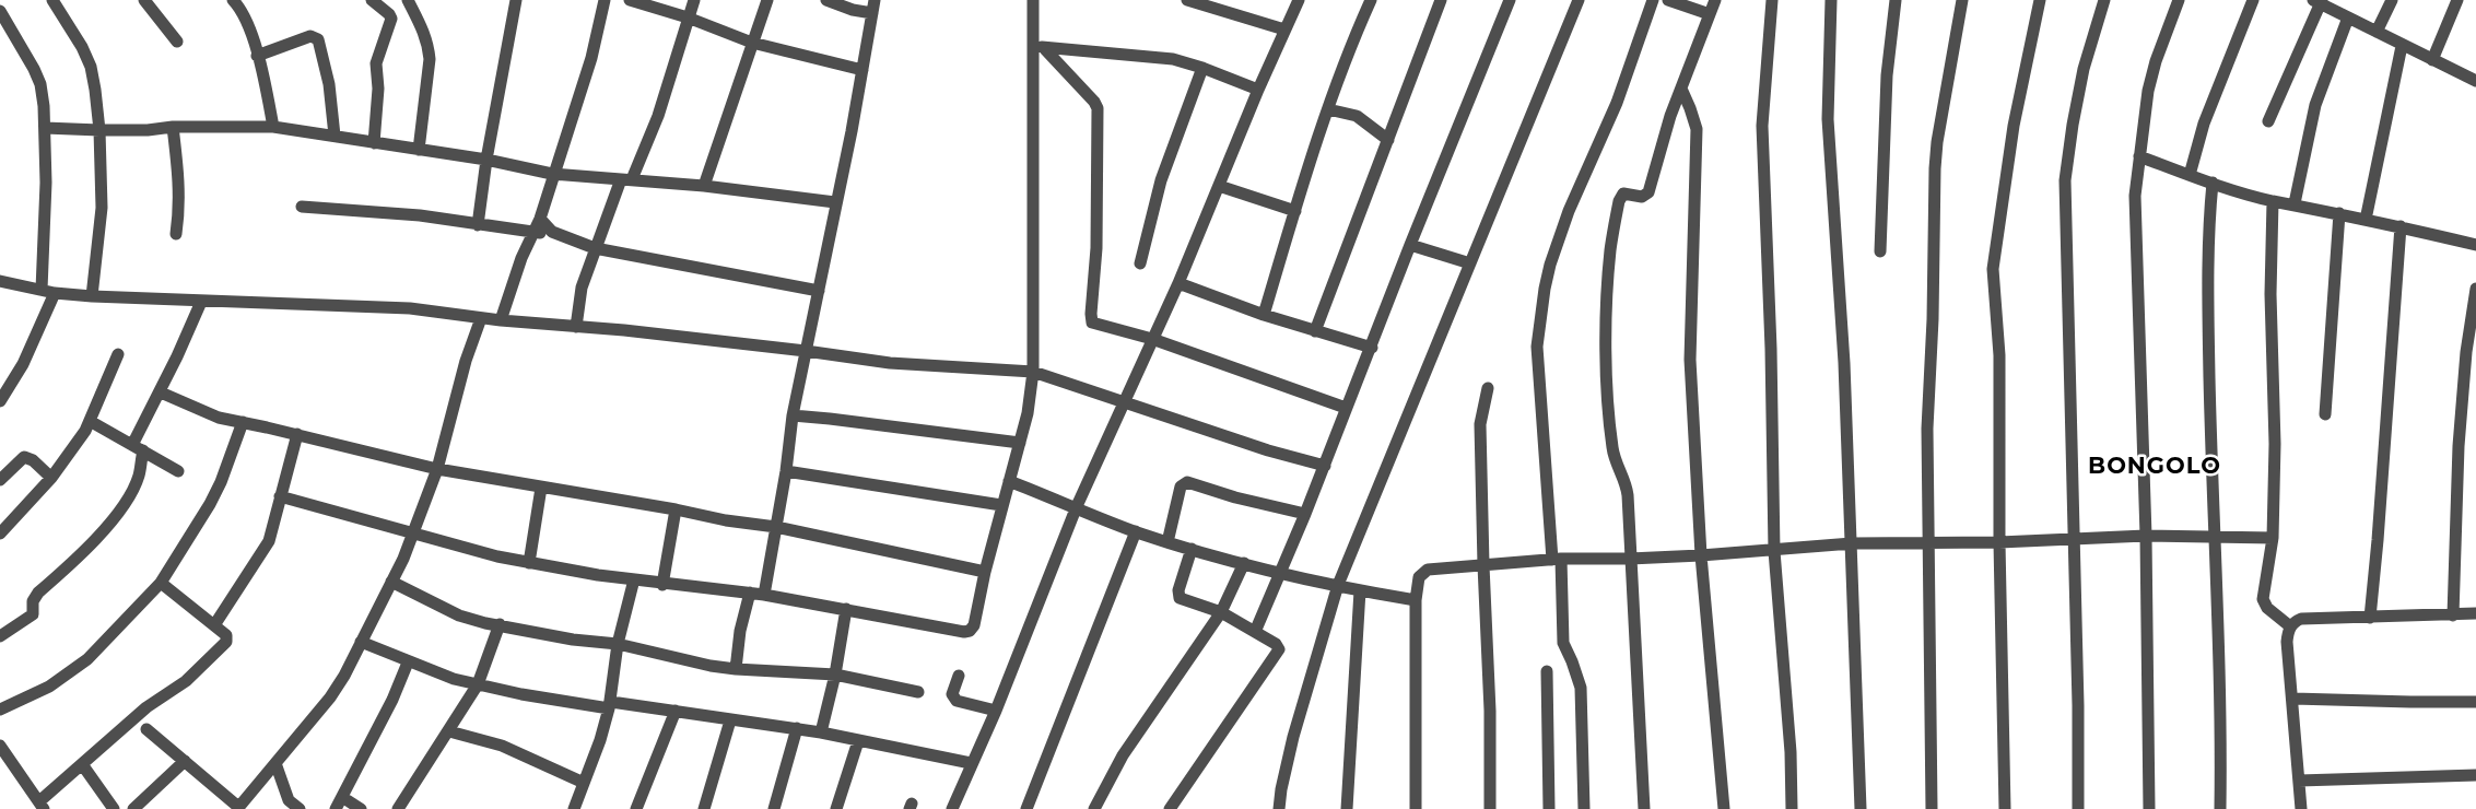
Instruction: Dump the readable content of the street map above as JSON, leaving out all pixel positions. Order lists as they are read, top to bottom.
{
  "districts": ["BONGOLO"]
}
